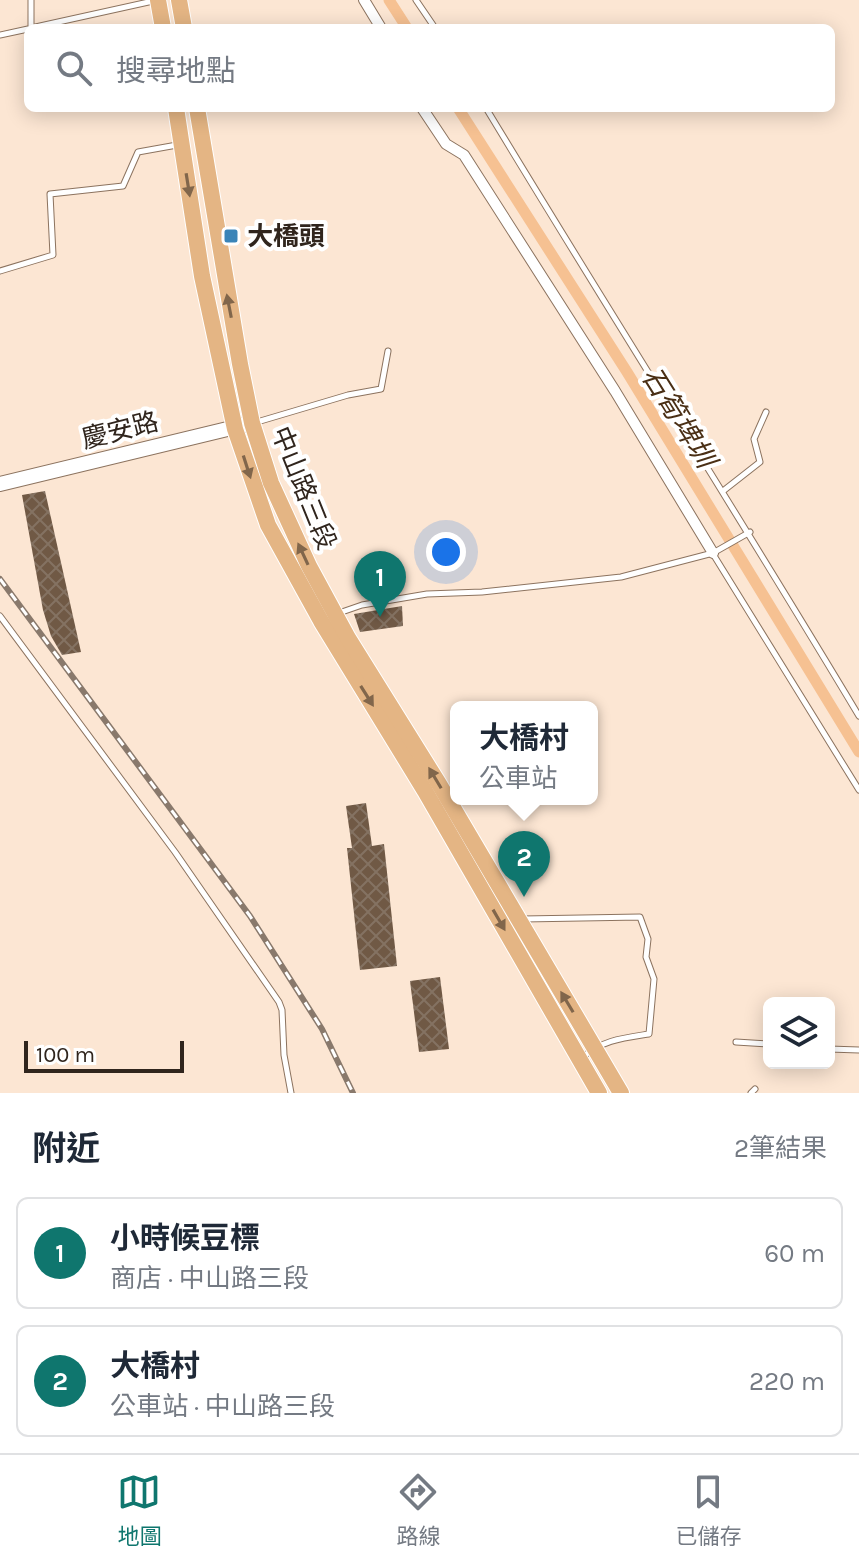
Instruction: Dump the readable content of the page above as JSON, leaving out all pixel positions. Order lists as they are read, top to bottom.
{
  "streets": {
    "main road": ["中山路三段"],
    "street": ["慶安路"]
  },
  "crossings": [
    ["慶安路", "中山路三段"]
  ],
  "water": ["石筍埤圳"],
  "places": {
    "transit": ["大橋頭"]
  },
  "scale_bar": "100 m",
  "page": {
    "search": "搜尋地點",
    "pins": ["1", "2"],
    "popup": ["大橋村", "公車站"],
    "scale": "100 m",
    "heading": ["附近", "2筆結果"],
    "list": [
      {
        "mark": "1",
        "name": "小時候豆標",
        "note": "商店 · 中山路三段",
        "value": "60 m"
      },
      {
        "mark": "2",
        "name": "大橋村",
        "note": "公車站 · 中山路三段",
        "value": "220 m"
      }
    ],
    "nav": ["地圖", "路線", "已儲存"]
  }
}
